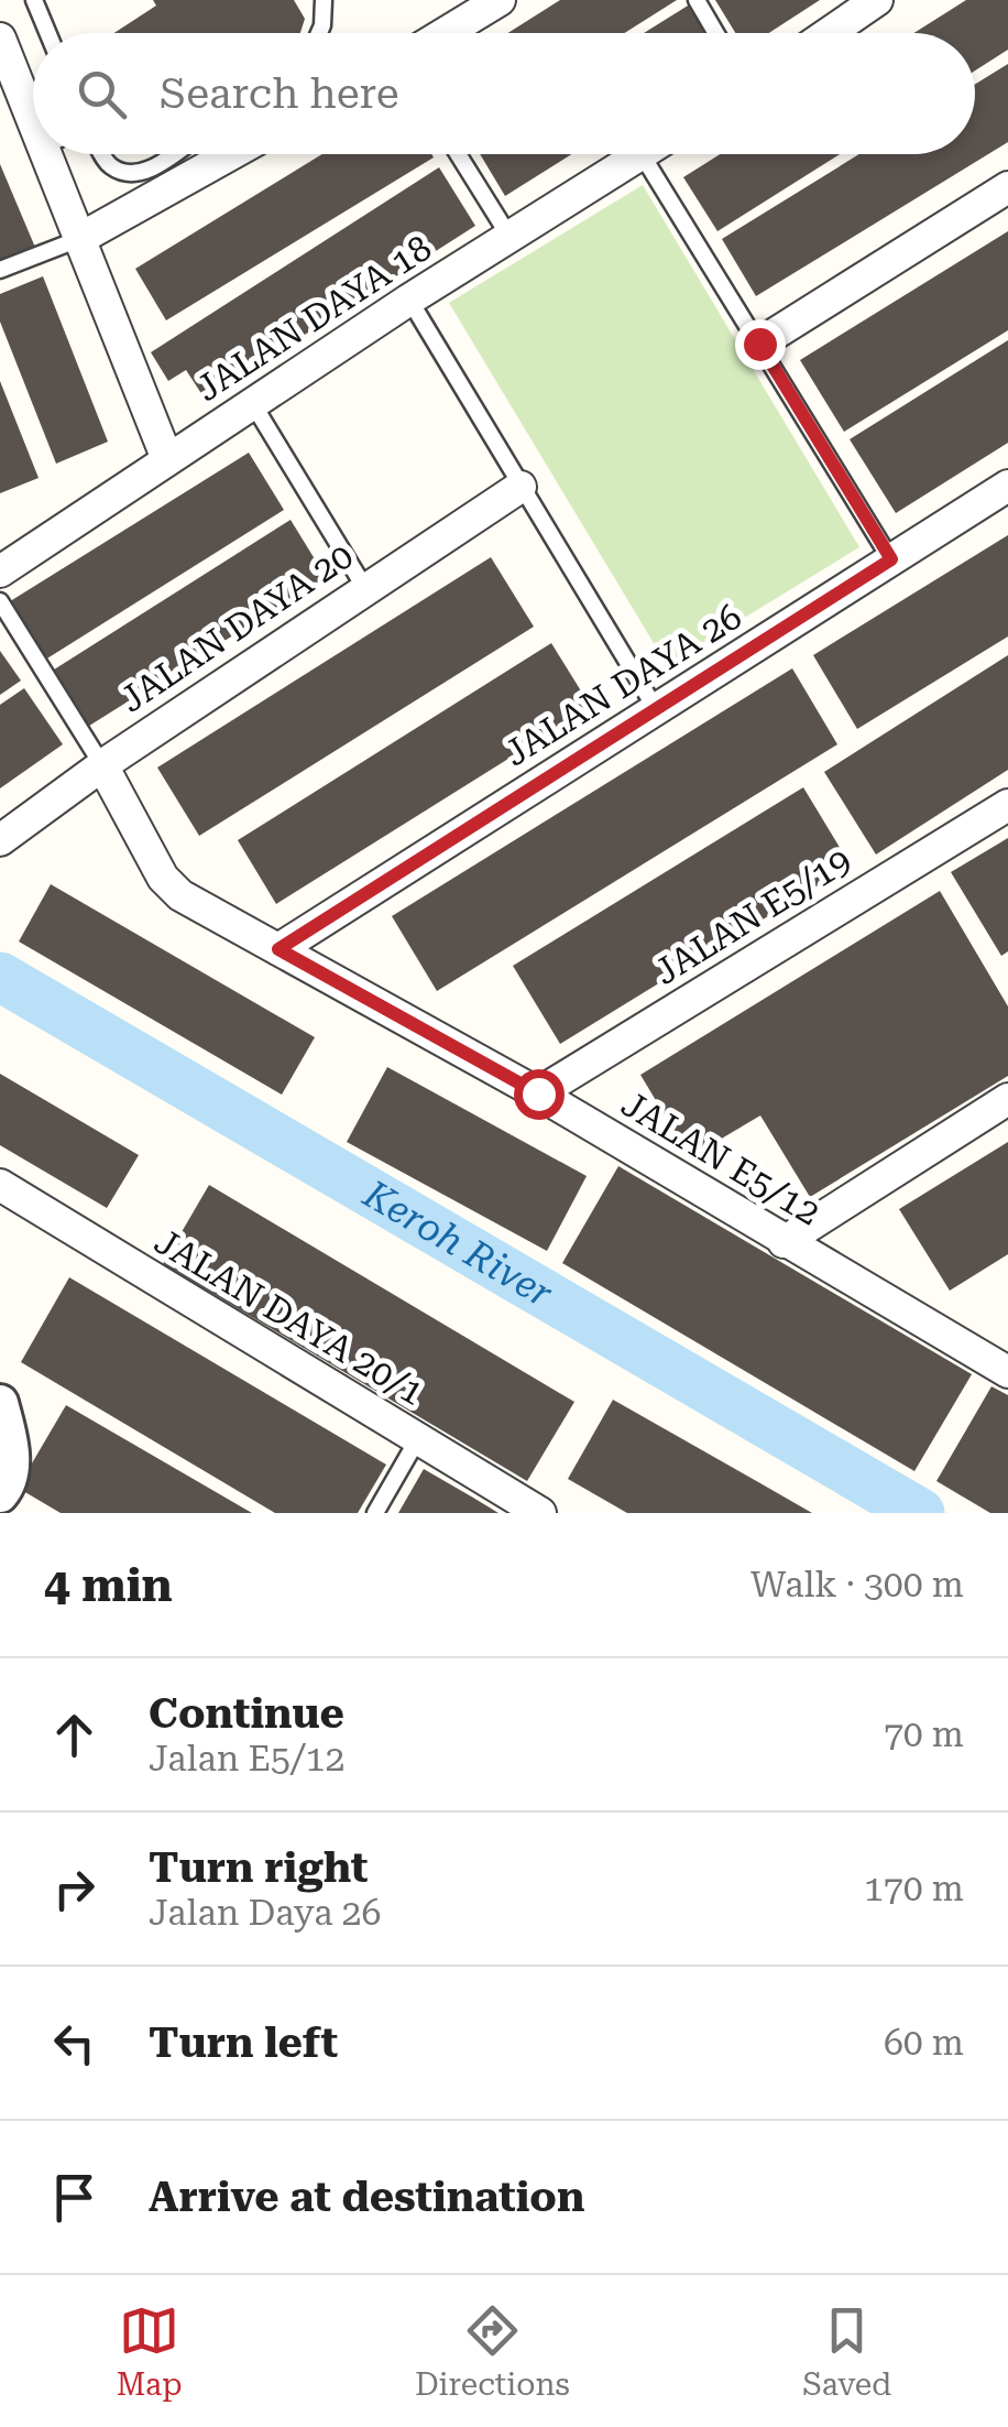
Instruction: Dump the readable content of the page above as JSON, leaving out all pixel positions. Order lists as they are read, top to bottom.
{
  "streets": {
    "street": [
      "JALAN DAYA 18",
      "JALAN DAYA 20",
      "JALAN DAYA 26",
      "JALAN E5/19",
      "JALAN E5/12",
      "JALAN DAYA 20/1"
    ]
  },
  "crossings": [
    ["JALAN DAYA 20", "JALAN E5/12"],
    ["JALAN DAYA 26", "JALAN E5/12"],
    ["JALAN E5/19", "JALAN E5/12"]
  ],
  "water": ["Keroh River"],
  "page": {
    "search": "Search here",
    "heading": ["4 min", "Walk · 300 m"],
    "list": [
      ["Continue", "Jalan E5/12", "70 m"],
      ["Turn right", "Jalan Daya 26", "170 m"],
      ["Turn left", "60 m"],
      "Arrive at destination"
    ],
    "nav": ["Map", "Directions", "Saved"]
  }
}
